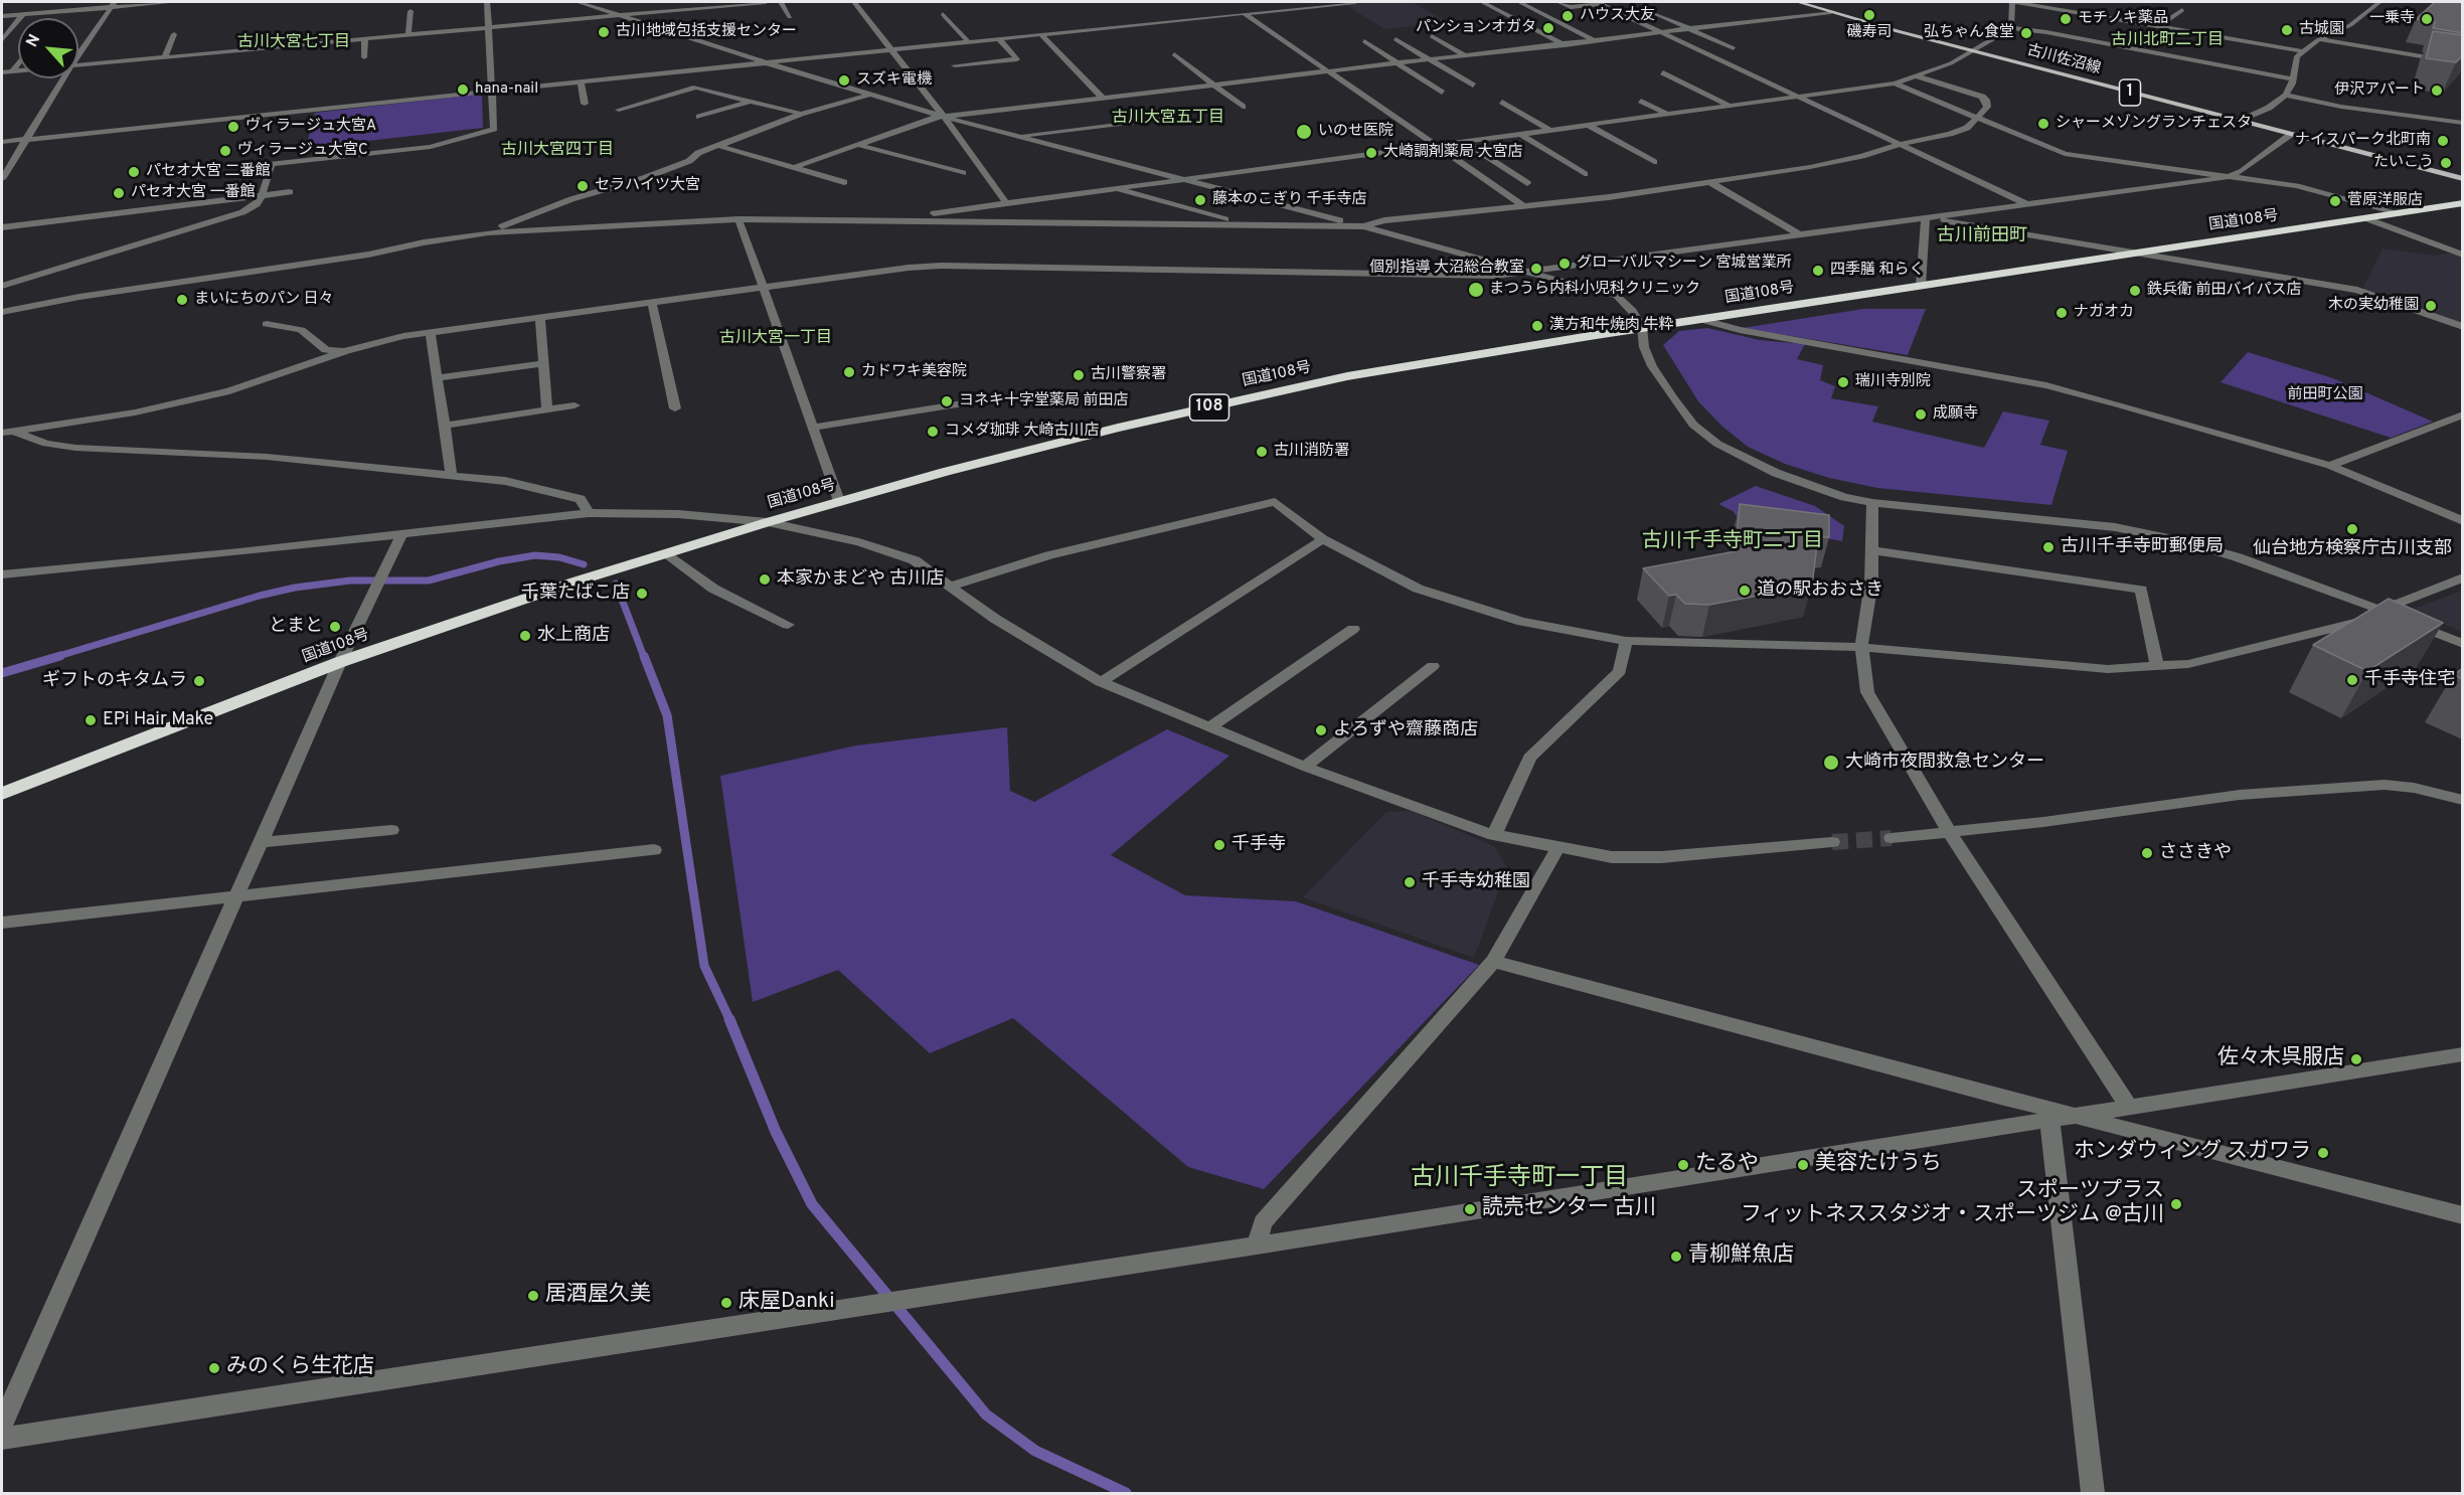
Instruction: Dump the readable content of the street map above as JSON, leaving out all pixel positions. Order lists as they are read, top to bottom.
{
  "streets": {
    "highway": ["国道108号", "108"],
    "main road": ["古川佐沼線", "1"]
  },
  "districts": [
    "古川北町二丁目",
    "古川大宮七丁目",
    "古川大宮五丁目",
    "古川大宮四丁目",
    "古川前田町",
    "古川大宮一丁目",
    "古川千手寺町二丁目",
    "古川千手寺町一丁目"
  ],
  "parks": ["前田町公園"],
  "places": [
    "磯寿司",
    "ハウス大友",
    "モチノキ薬品",
    "一乗寺",
    "パンションオガタ",
    "古城園",
    "古川地域包括支援センター",
    "弘ちゃん食堂",
    "スズキ電機",
    "hana-nail",
    "伊沢アパート",
    "シャーメゾングランチェスタ",
    "ヴィラージュ大宮A",
    "いのせ医院",
    "ナイスパーク北町南",
    "ヴィラージュ大宮C",
    "大崎調剤薬局 大宮店",
    "たいこう",
    "パセオ大宮 二番館",
    "セラハイツ大宮",
    "パセオ大宮 一番館",
    "藤本のこぎり 千手寺店",
    "菅原洋服店",
    "グローバルマシーン 宮城営業所",
    "個別指導 大沼総合教室",
    "四季膳 和らく",
    "まつうら内科小児科クリニック",
    "鉄兵衛 前田バイパス店",
    "まいにちのパン 日々",
    "木の実幼稚園",
    "ナガオカ",
    "漢方和牛焼肉 牛粋",
    "カドワキ美容院",
    "古川警察署",
    "瑞川寺別院",
    "ヨネキ十字堂薬局 前田店",
    "成願寺",
    "コメダ珈琲 大崎古川店",
    "古川消防署",
    "仙台地方検察庁古川支部",
    "古川千手寺町郵便局",
    "本家かまどや 古川店",
    "道の駅おおさき",
    "千葉たばこ店",
    "とまと",
    "水上商店",
    "千手寺住宅",
    "ギフトのキタムラ",
    "EPi Hair Make",
    "よろずや齋藤商店",
    "大崎市夜間救急センター",
    "千手寺",
    "ささきや",
    "千手寺幼稚園",
    "佐々木呉服店",
    "ホンダウィング スガワラ",
    "たるや",
    "美容たけうち",
    "スポーツプラス フィットネススタジオ・スポーツジム @古川",
    "読売センター 古川",
    "青柳鮮魚店",
    "居酒屋久美",
    "床屋Danki",
    "みのくら生花店"
  ],
  "north": "top left"
}
